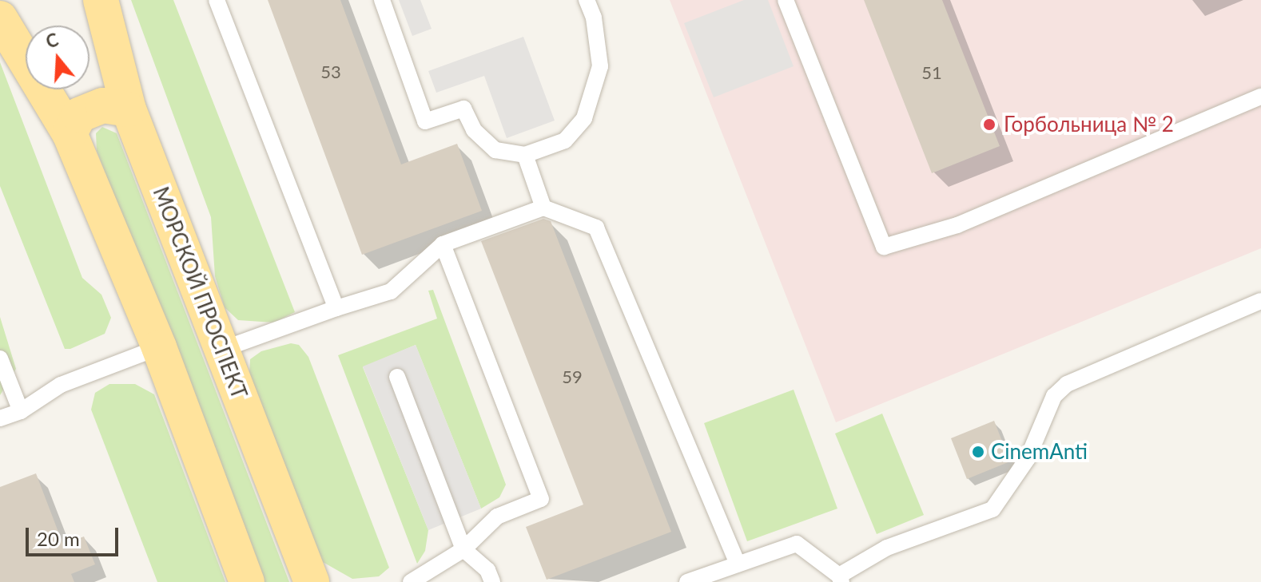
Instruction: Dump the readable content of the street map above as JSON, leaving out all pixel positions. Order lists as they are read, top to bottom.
{
  "streets": {
    "main road": ["МОРСКОЙ ПРОСПЕКТ"]
  },
  "places": ["Горбольница № 2", "CinemAnti"],
  "house_numbers": ["53", "51", "59"],
  "scale_bar": "20 m",
  "north": "top"
}
